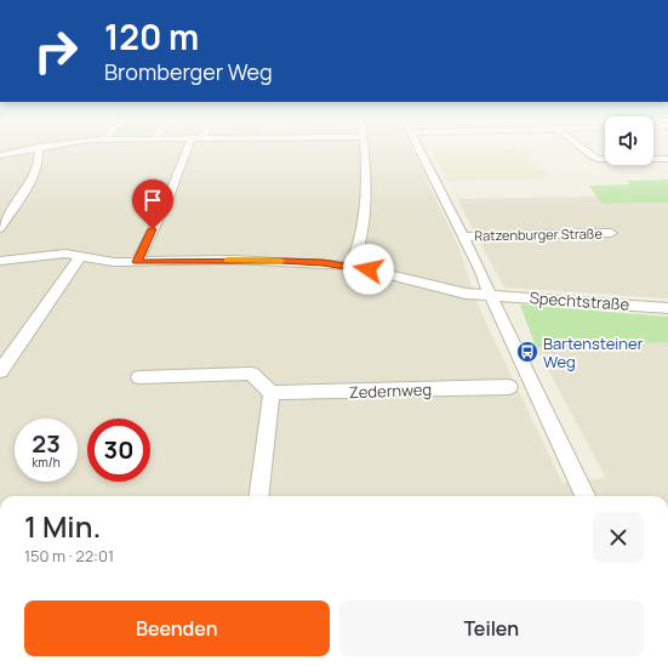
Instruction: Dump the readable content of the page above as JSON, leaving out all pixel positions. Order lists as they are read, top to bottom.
{
  "streets": {
    "street": ["Ratzenburger Straße", "Spechtstraße", "Zedernweg"]
  },
  "crossings": [
    ["Ratzenburger Straße", "Spechtstraße"]
  ],
  "places": {
    "bus stop": ["Bartensteiner Weg"]
  },
  "page": {
    "turn": ["120 m", "Bromberger Weg"],
    "speed": "23 km/h",
    "limit": "30",
    "heading": ["1 Min.", "150 m · 22:01"],
    "buttons": ["Beenden", "Teilen"]
  }
}
